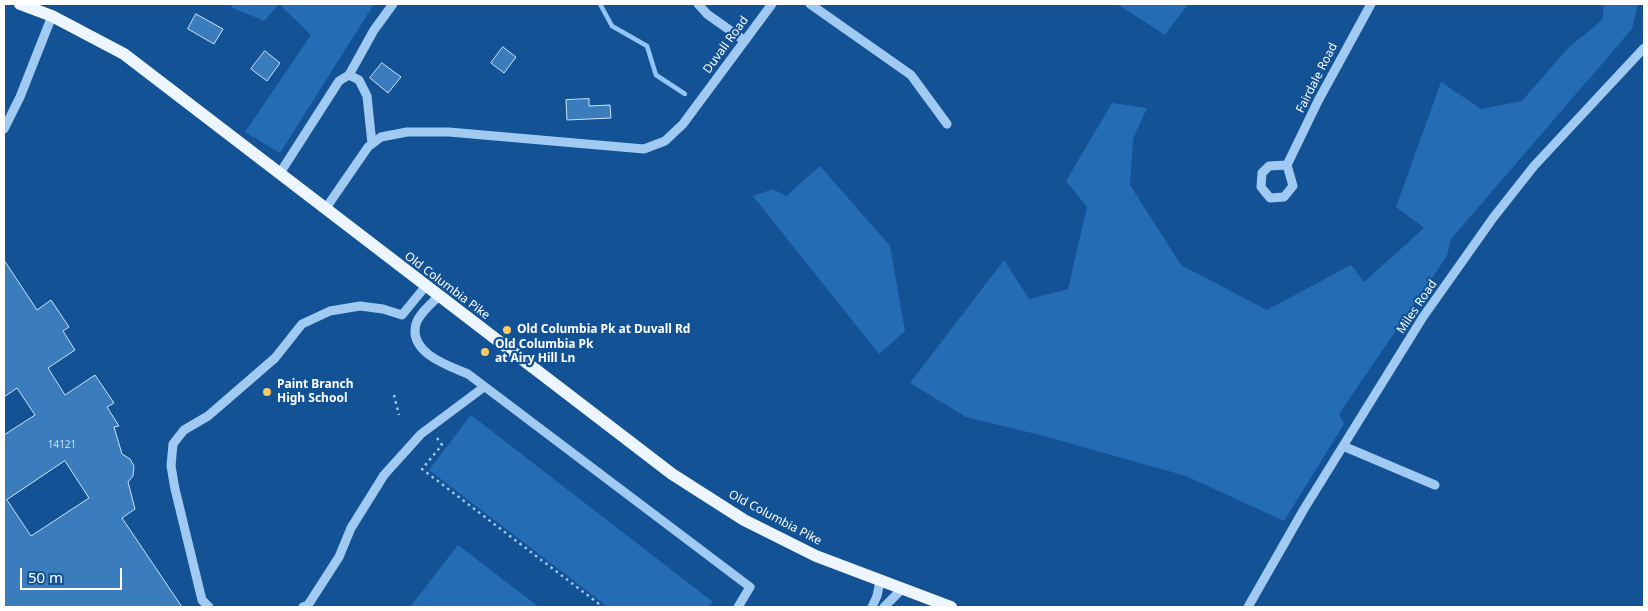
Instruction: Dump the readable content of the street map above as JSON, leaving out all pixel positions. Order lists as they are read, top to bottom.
{
  "streets": {
    "main road": ["Old Columbia Pike"],
    "street": ["Duvall Road", "Fairdale Road", "Miles Road"]
  },
  "places": ["Old Columbia Pk at Duvall Rd", "Old Columbia Pk at Airy Hill Ln", "Paint Branch High School"],
  "house_numbers": ["14121"],
  "scale_bar": "50 m"
}
